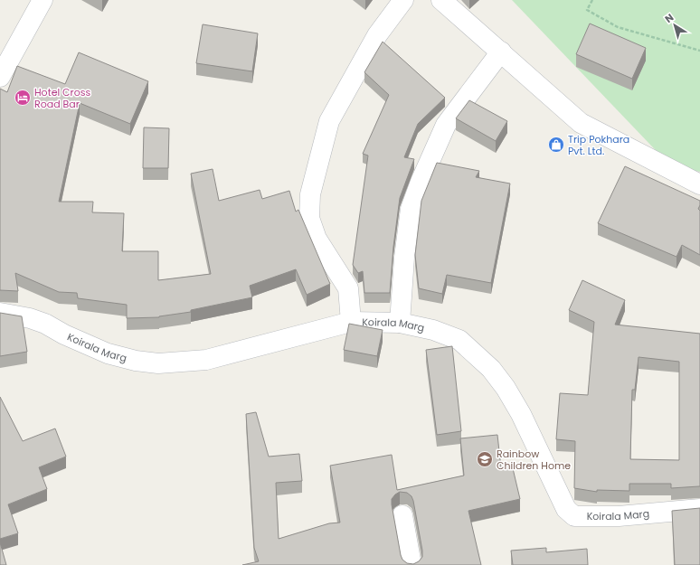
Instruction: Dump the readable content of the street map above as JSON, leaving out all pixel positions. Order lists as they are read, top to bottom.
{
  "streets": {
    "street": ["Koirala Marg"]
  },
  "places": {
    "hotel": ["Hotel Cross Road Bar"],
    "shop": ["Trip Pokhara Pvt. Ltd."],
    "school or university": ["Rainbow Children Home"]
  },
  "north": "top left"
}
